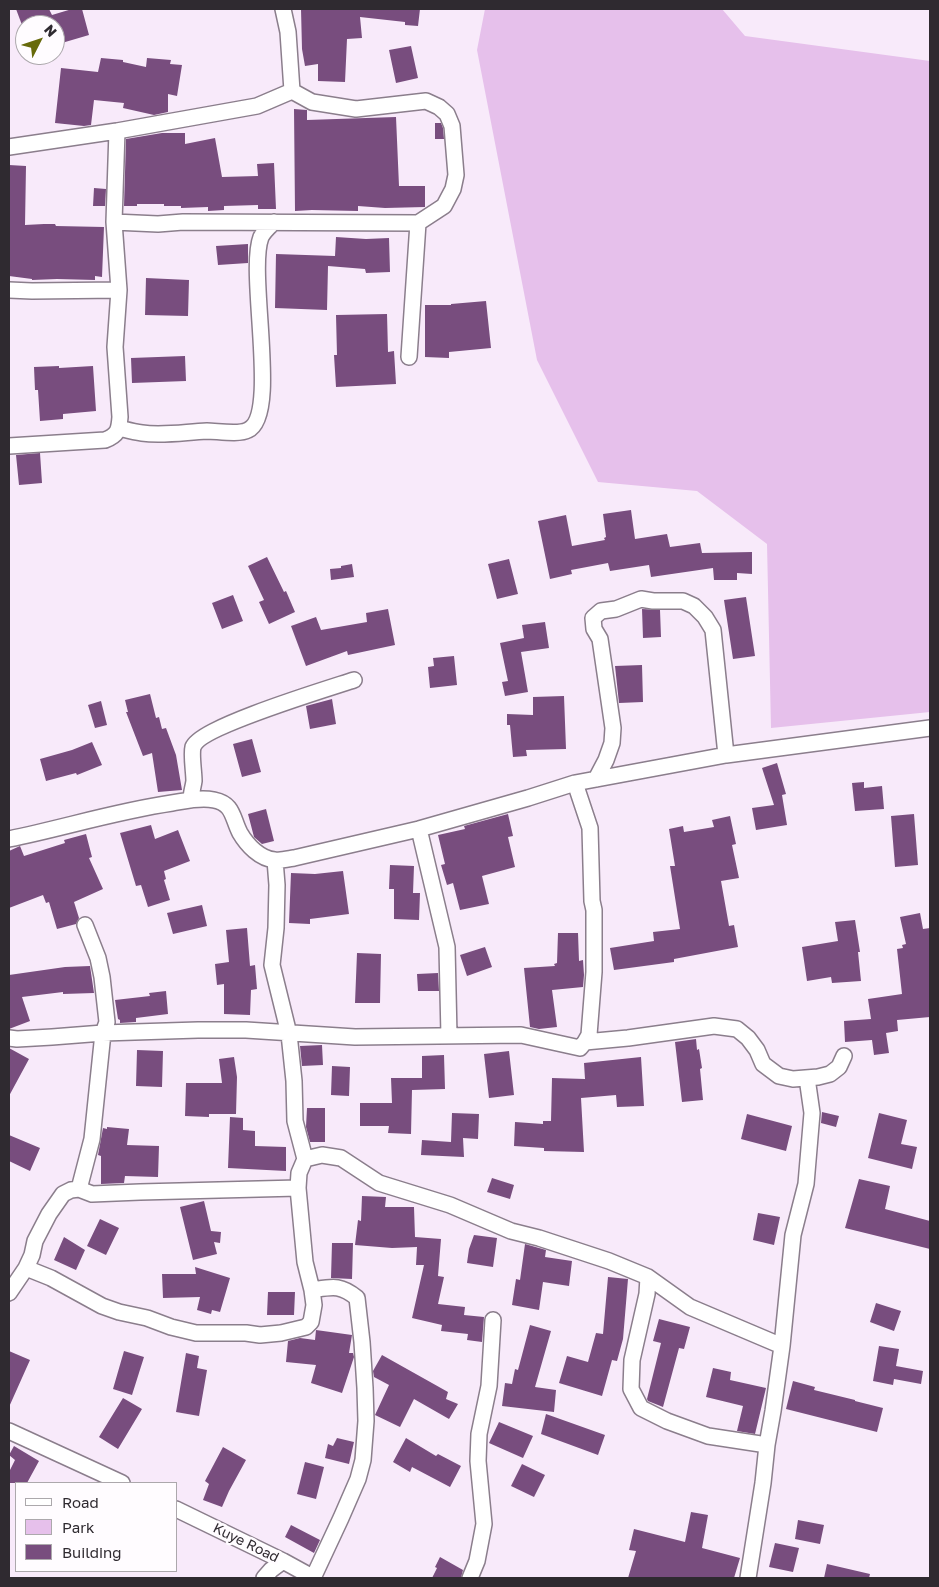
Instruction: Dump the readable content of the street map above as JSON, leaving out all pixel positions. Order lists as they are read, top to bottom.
{
  "streets": {
    "street": ["Kuye Road"]
  },
  "legend": ["Road", "Park", "Building"],
  "north": "top right"
}
